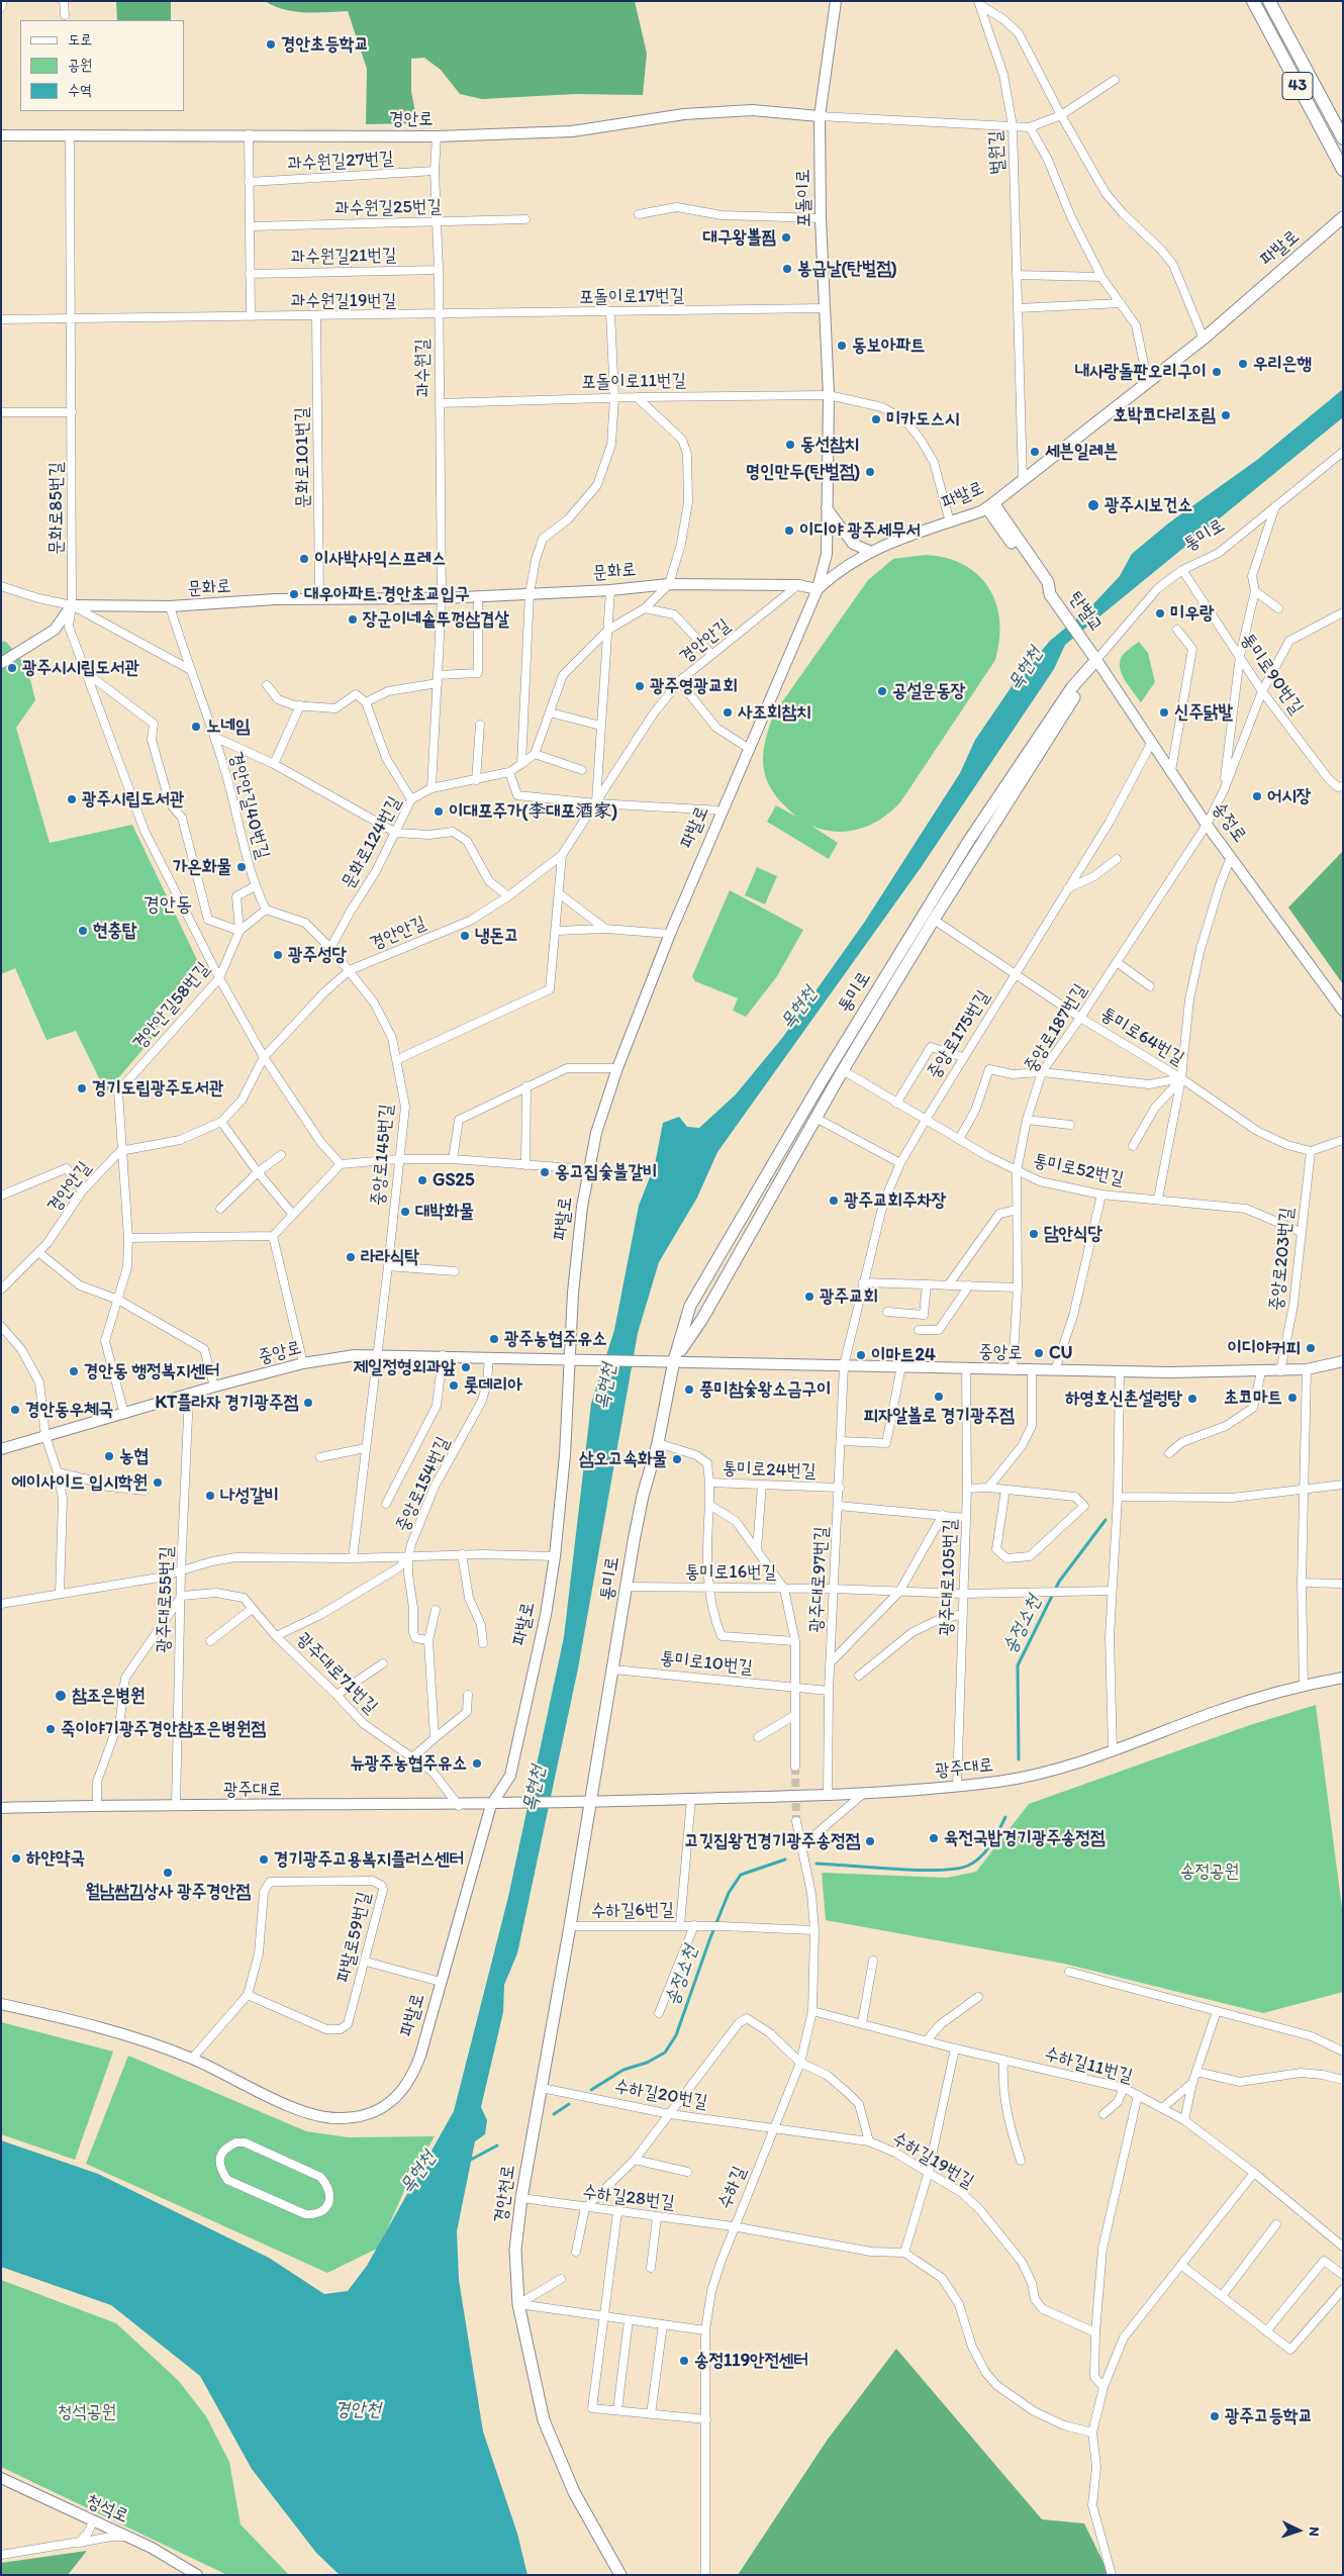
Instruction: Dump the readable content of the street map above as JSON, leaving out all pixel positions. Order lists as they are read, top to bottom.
{
  "streets": {
    "main road": [
      "43",
      "파발로",
      "통미로",
      "탄벌교",
      "경안천로"
    ],
    "street": [
      "경안로",
      "벌원길",
      "과수원길27번길",
      "포돌이로",
      "과수원길25번길",
      "과수원길21번길",
      "포돌이로17번길",
      "과수원길19번길",
      "과수원길",
      "포돌이로11번길",
      "문화로101번길",
      "문화로85번길",
      "문화로",
      "경안안길",
      "통미로90번길",
      "경안안길40번길",
      "송정로",
      "문화로124번길",
      "경안안길58번길",
      "중앙로187번길",
      "중앙로175번길",
      "통미로64번길",
      "중앙로145번길",
      "통미로52번길",
      "중앙로203번길",
      "중앙로",
      "통미로24번길",
      "중앙로154번길",
      "통미로16번길",
      "광주대로105번길",
      "광주대로97번길",
      "광주대로55번길",
      "통미로10번길",
      "광주대로71번길",
      "광주대로",
      "수하길6번길",
      "파발로59번길",
      "수하길11번길",
      "수하길20번길",
      "수하길19번길",
      "수하길",
      "수하길28번길",
      "청석로"
    ]
  },
  "crossings": [
    ["경안로", "포돌이로"],
    ["경안로", "과수원길"],
    ["경안로", "문화로85번길"],
    ["벌원길", "파발로"],
    ["과수원길27번길", "과수원길"],
    ["포돌이로", "파발로"],
    ["포돌이로", "포돌이로17번길"],
    ["포돌이로", "포돌이로11번길"],
    ["포돌이로", "문화로"],
    ["과수원길25번길", "과수원길"],
    ["파발로", "문화로"],
    ["파발로", "탄벌교"],
    ["파발로", "중앙로"],
    ["파발로", "광주대로"],
    ["파발로", "파발로59번길"],
    ["과수원길21번길", "과수원길"],
    ["포돌이로17번길", "과수원길19번길"],
    ["포돌이로17번길", "과수원길"],
    ["과수원길19번길", "과수원길"],
    ["과수원길19번길", "문화로101번길"],
    ["과수원길19번길", "문화로85번길"],
    ["과수원길", "포돌이로11번길"],
    ["과수원길", "문화로"],
    ["문화로101번길", "문화로"],
    ["문화로85번길", "문화로"],
    ["문화로85번길", "경안안길"],
    ["문화로85번길", "경안안길58번길"],
    ["통미로", "탄벌교"],
    ["통미로", "통미로90번길"],
    ["통미로", "송정로"],
    ["통미로", "통미로64번길"],
    ["통미로", "통미로52번길"],
    ["통미로", "중앙로"],
    ["통미로", "통미로24번길"],
    ["통미로", "통미로16번길"],
    ["통미로", "통미로10번길"],
    ["통미로", "광주대로"],
    ["통미로", "경안천로"],
    ["문화로", "경안안길"],
    ["문화로", "경안안길40번길"],
    ["탄벌교", "송정로"],
    ["경안안길", "경안안길58번길"],
    ["경안안길", "중앙로145번길"],
    ["경안안길40번길", "경안안길58번길"],
    ["송정로", "중앙로187번길"],
    ["송정로", "중앙로175번길"],
    ["경안안길58번길", "중앙로"],
    ["중앙로187번길", "통미로64번길"],
    ["중앙로187번길", "통미로52번길"],
    ["중앙로187번길", "중앙로"],
    ["중앙로175번길", "통미로64번길"],
    ["중앙로175번길", "통미로52번길"],
    ["중앙로175번길", "중앙로"],
    ["중앙로175번길", "광주대로97번길"],
    ["통미로64번길", "중앙로203번길"],
    ["중앙로145번길", "중앙로"],
    ["통미로52번길", "중앙로203번길"],
    ["중앙로203번길", "중앙로"],
    ["중앙로", "중앙로154번길"],
    ["중앙로", "광주대로105번길"],
    ["중앙로", "광주대로97번길"],
    ["중앙로", "광주대로55번길"],
    ["통미로24번길", "광주대로97번길"],
    ["통미로16번길", "광주대로105번길"],
    ["통미로16번길", "광주대로97번길"],
    ["광주대로105번길", "광주대로"],
    ["광주대로97번길", "통미로10번길"],
    ["광주대로97번길", "광주대로"],
    ["광주대로55번길", "광주대로71번길"],
    ["광주대로55번길", "광주대로"],
    ["광주대로71번길", "광주대로"],
    ["광주대로", "경안천로"],
    ["수하길6번길", "수하길"],
    ["수하길6번길", "경안천로"],
    ["수하길11번길", "수하길"],
    ["수하길20번길", "수하길19번길"],
    ["수하길20번길", "수하길"],
    ["수하길20번길", "경안천로"],
    ["수하길19번길", "수하길"],
    ["수하길", "수하길28번길"],
    ["경안천로", "수하길28번길"]
  ],
  "districts": ["경안동"],
  "water": ["목현천", "송정소천", "경안천"],
  "parks": ["송정공원", "청석공원"],
  "places": [
    "경안초등학교",
    "대구왕뽈찜",
    "봉급날(탄벌점)",
    "동보아파트",
    "우리은행",
    "내사랑돌판오리구이",
    "호박코다리조림",
    "미카도스시",
    "동선참치",
    "세븐일레븐",
    "명인만두(탄벌점)",
    "광주시보건소",
    "이디야 광주세무서",
    "이사박사익스프레스",
    "대우아파트.경안초교입구",
    "미우랑",
    "장군이네솥뚜껑삼겹살",
    "광주시시립도서관",
    "광주영광교회",
    "공설운동장",
    "사조회참치",
    "신주닭발",
    "노네임",
    "어시장",
    "광주시립도서관",
    "이대포주가(李대포酒家)",
    "가온화물",
    "현충탑",
    "냉돈고",
    "광주성당",
    "경기도립광주도서관",
    "옹고집숯불갈비",
    "GS25",
    "광주교회주차장",
    "대박화물",
    "담안식당",
    "라라식탁",
    "광주교회",
    "광주농협주유소",
    "이디야커피",
    "CU",
    "이마트24",
    "제일정형외과앞",
    "경안동 행정복지센터",
    "롯데리아",
    "풍미참숯왕소금구이",
    "피자알볼로 경기광주점",
    "초코마트",
    "하영호신촌설렁탕",
    "KT플라자 경기광주점",
    "경안동우체국",
    "농협",
    "삼오고속화물",
    "에이사이드 입시학원",
    "나성갈비",
    "참조은병원",
    "죽이야기광주경안참조은병원점",
    "뉴광주농협주유소",
    "육전국밥경기광주송정점",
    "고깃집왕건경기광주송정점",
    "하얀약국",
    "경기광주고용복지플러스센터",
    "월남쌈김상사 광주경안점",
    "송정119안전센터",
    "광주고등학교"
  ],
  "legend": ["도로", "공원", "수역"],
  "north": "right"
}
